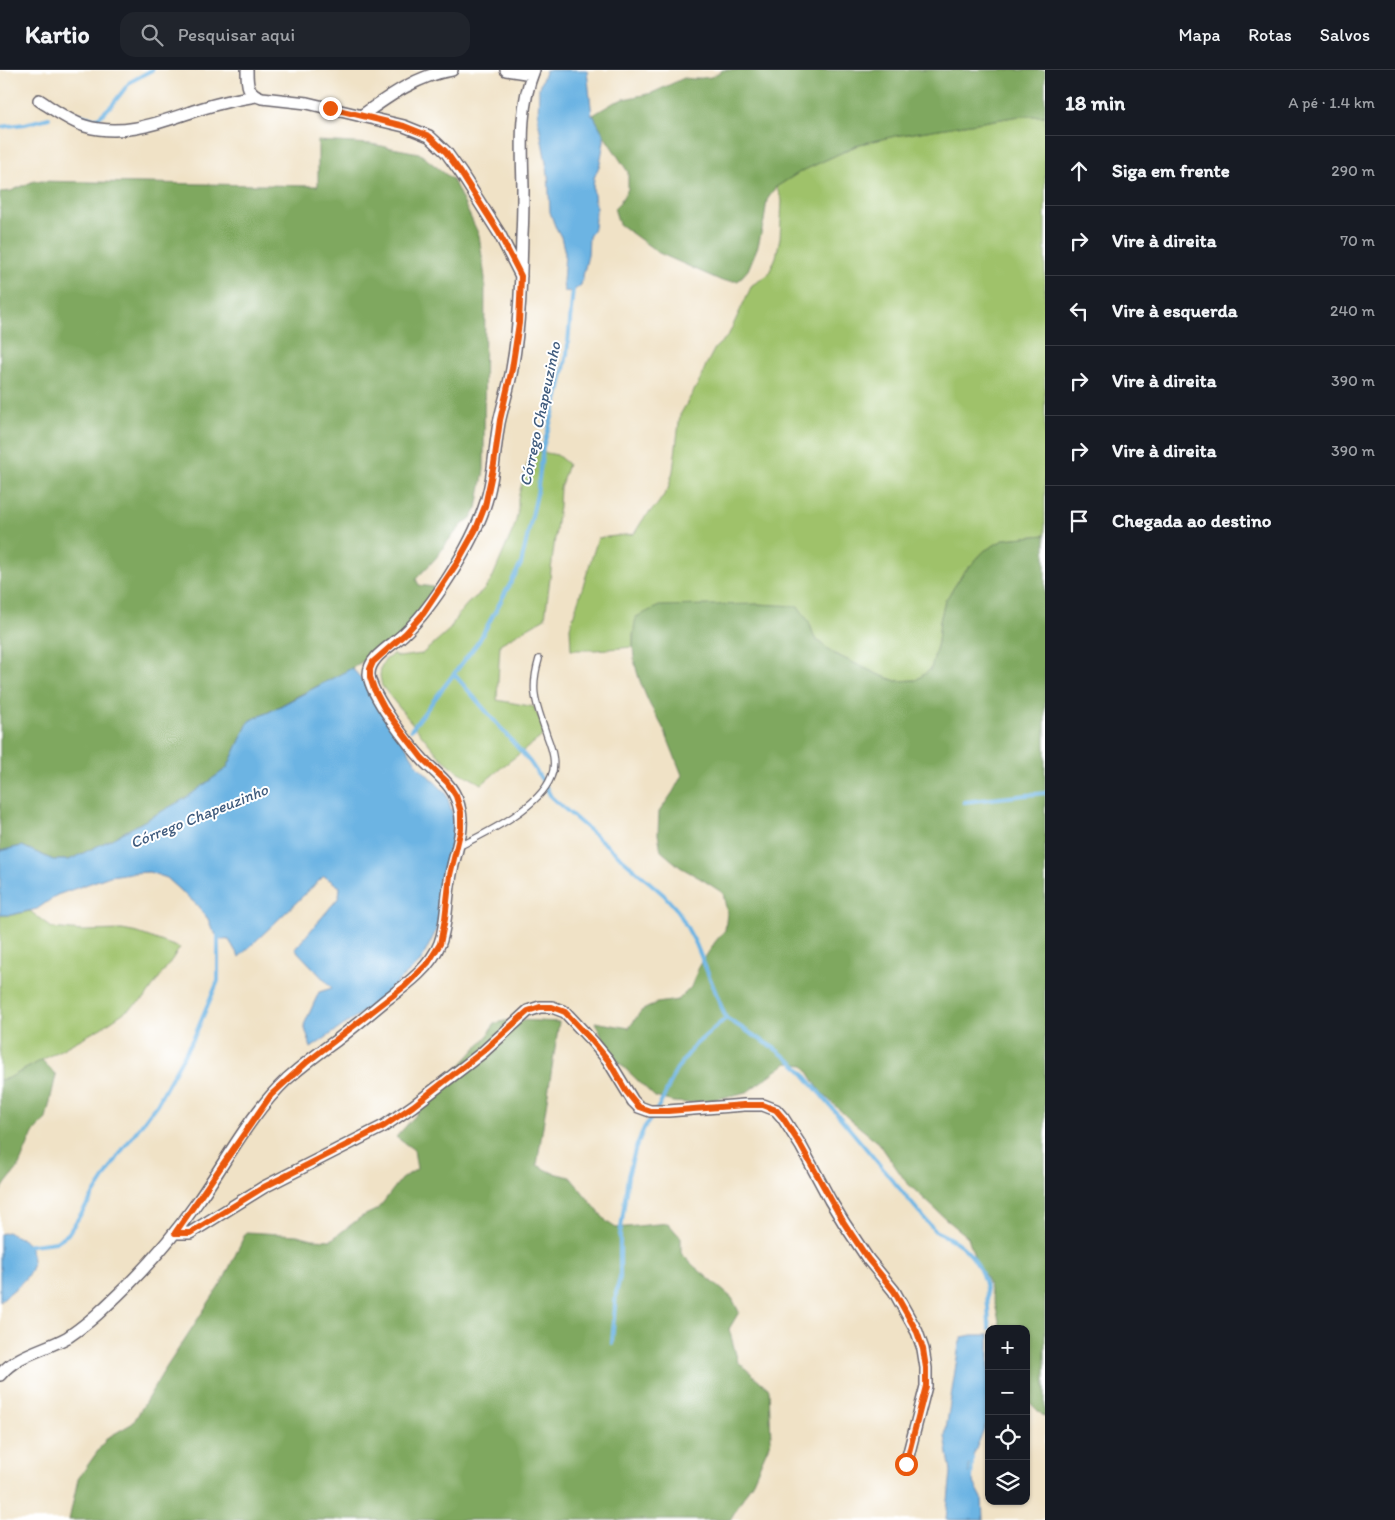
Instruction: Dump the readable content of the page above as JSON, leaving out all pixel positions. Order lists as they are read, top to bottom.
{
  "water": ["Córrego Chapeuzinho"],
  "page": {
    "header": "Kartio",
    "search": "Pesquisar aqui",
    "nav": ["Mapa", "Rotas", "Salvos"],
    "heading": ["18 min", "A pé · 1.4 km"],
    "list": [
      ["Siga em frente", "290 m"],
      ["Vire à direita", "70 m"],
      ["Vire à esquerda", "240 m"],
      ["Vire à direita", "390 m"],
      ["Vire à direita", "390 m"],
      "Chegada ao destino"
    ],
    "map_buttons": ["+", "−"]
  }
}
